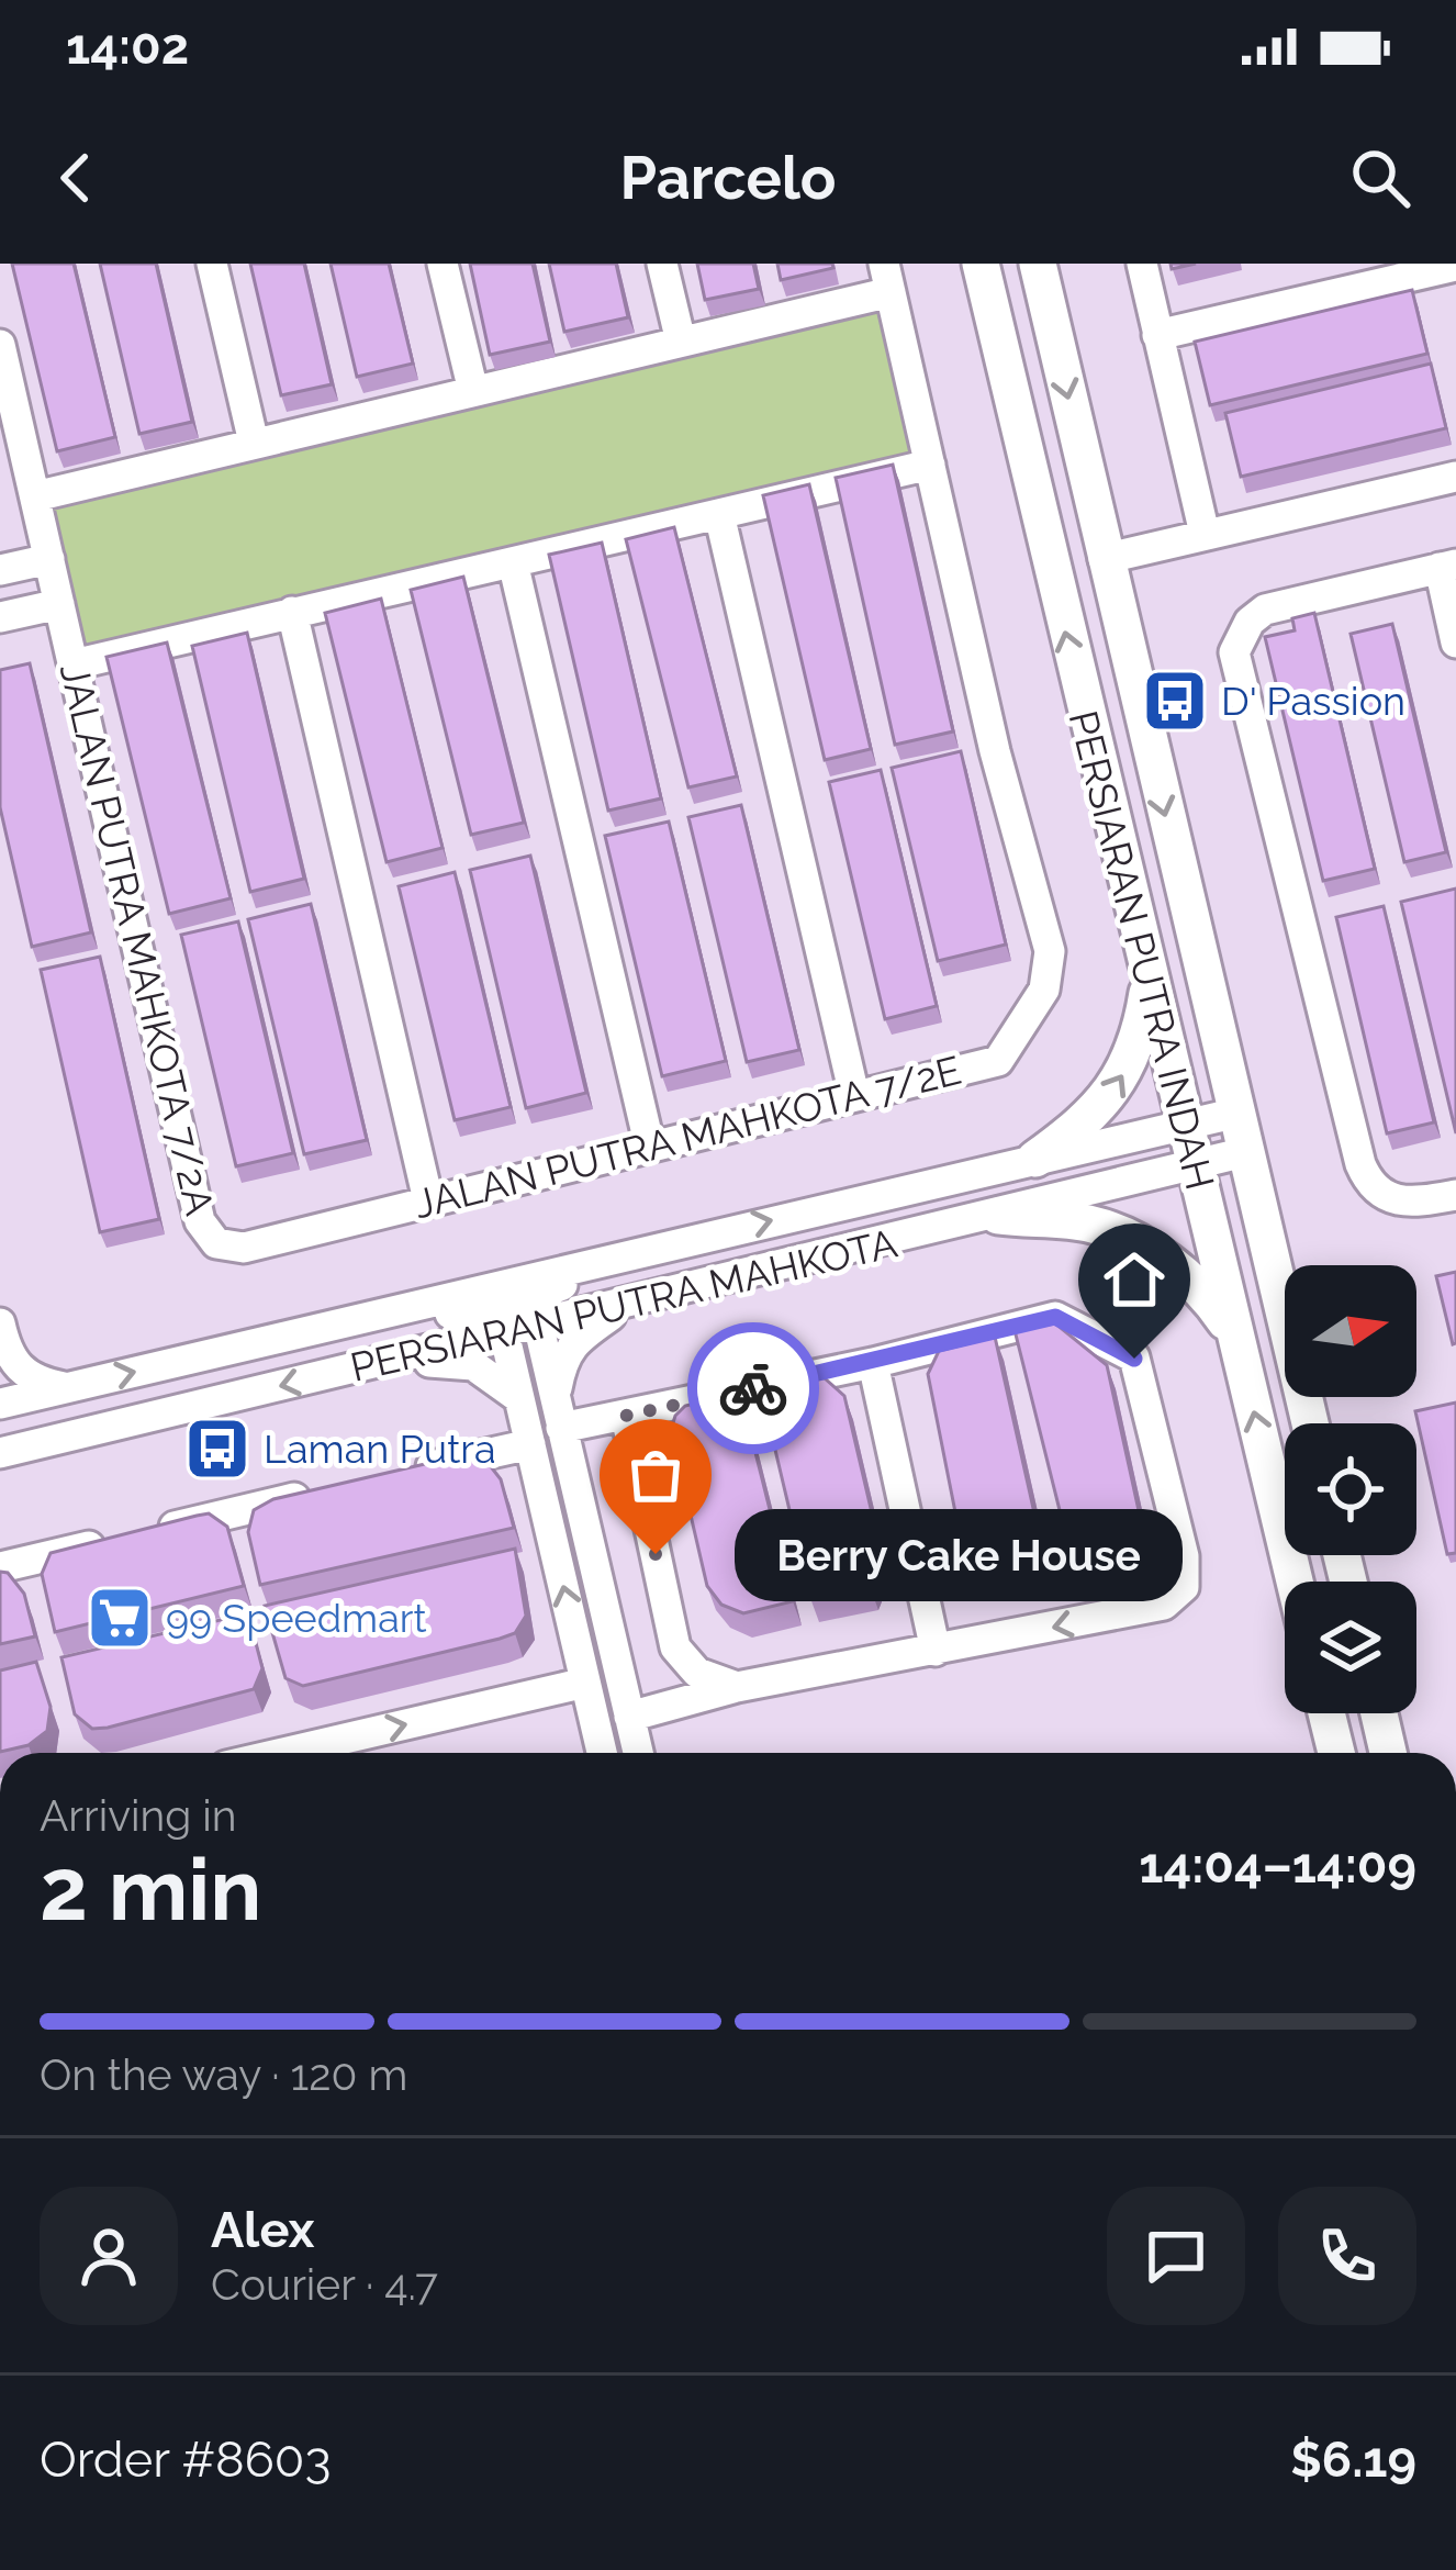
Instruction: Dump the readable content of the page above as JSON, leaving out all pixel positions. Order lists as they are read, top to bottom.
{
  "streets": {
    "main road": ["PERSIARAN PUTRA INDAH"],
    "street": ["JALAN PUTRA MAHKOTA 7/2A", "JALAN PUTRA MAHKOTA 7/2E", "PERSIARAN PUTRA MAHKOTA"]
  },
  "crossings": [
    ["JALAN PUTRA MAHKOTA 7/2A", "JALAN PUTRA MAHKOTA 7/2E"],
    ["PERSIARAN PUTRA INDAH", "PERSIARAN PUTRA MAHKOTA"]
  ],
  "places": {
    "bus stop": ["D' Passion", "Laman Putra"],
    "other": ["Berry Cake House"],
    "supermarket": ["99 Speedmart"]
  },
  "north": "right",
  "page": {
    "status": "14:02",
    "header": "Parcelo",
    "bubble": "Berry Cake House",
    "heading": ["2 min", "Arriving in", "14:04–14:09"],
    "panel": [
      "Alex",
      "Courier · 4.7",
      "Order #8603",
      "$6.19"
    ],
    "bar": "On the way · 120 m"
  }
}
